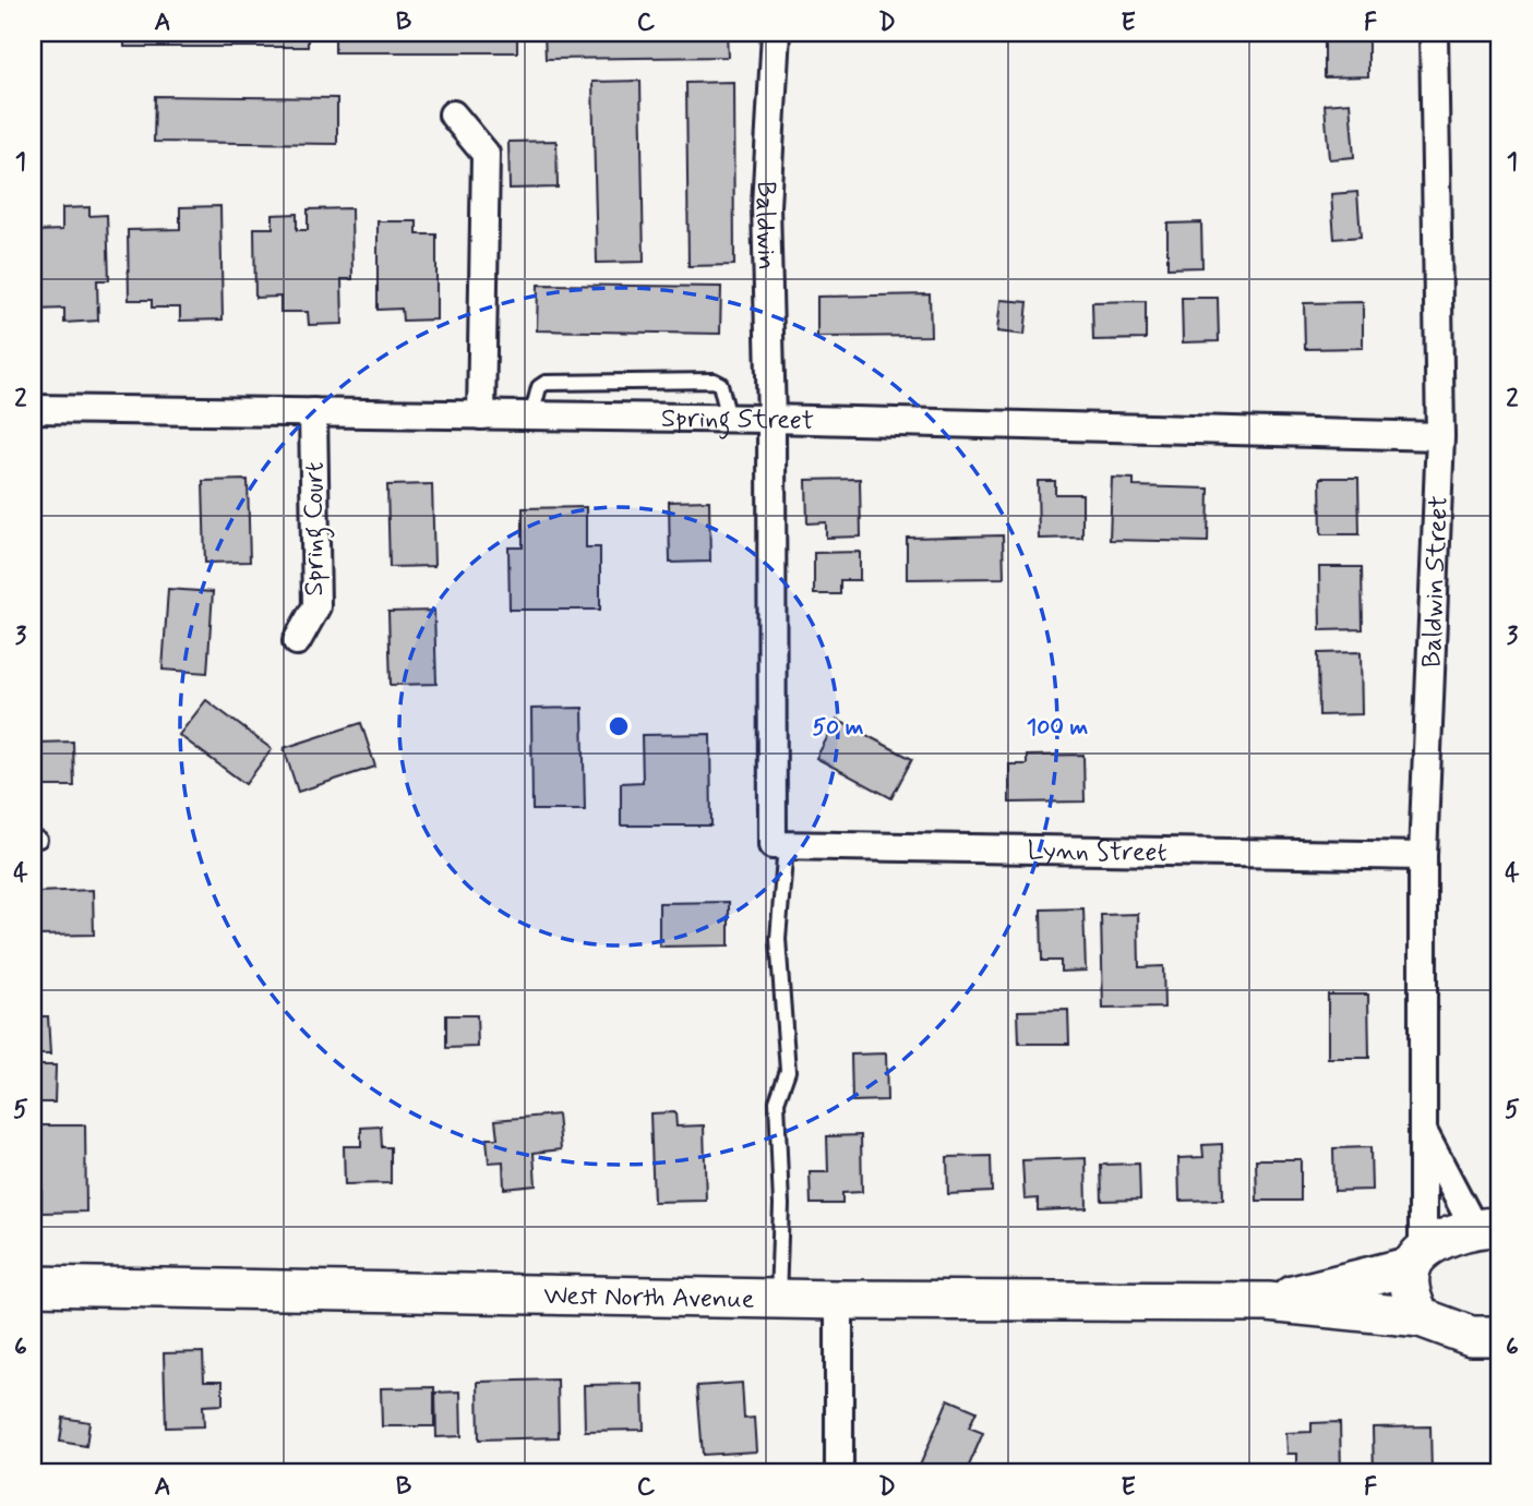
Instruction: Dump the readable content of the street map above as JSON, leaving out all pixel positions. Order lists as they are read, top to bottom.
{
  "streets": {
    "main road": ["West North Avenue"],
    "street": [
      "Baldwin",
      "Spring Street",
      "Spring Court",
      "Baldwin Street",
      "Lynn Street"
    ]
  },
  "crossings": [
    ["Baldwin", "Spring Street"],
    ["Baldwin", "Lynn Street"],
    ["Spring Street", "Spring Court"],
    ["Spring Street", "Baldwin Street"],
    ["Baldwin Street", "Lynn Street"],
    ["Baldwin Street", "West North Avenue"]
  ],
  "grid": {
    "columns": [
      "A",
      "B",
      "C",
      "D",
      "E",
      "F"
    ],
    "rows": [
      "1",
      "2",
      "3",
      "4",
      "5",
      "6"
    ]
  },
  "rings": ["50 m", "100 m"]
}
